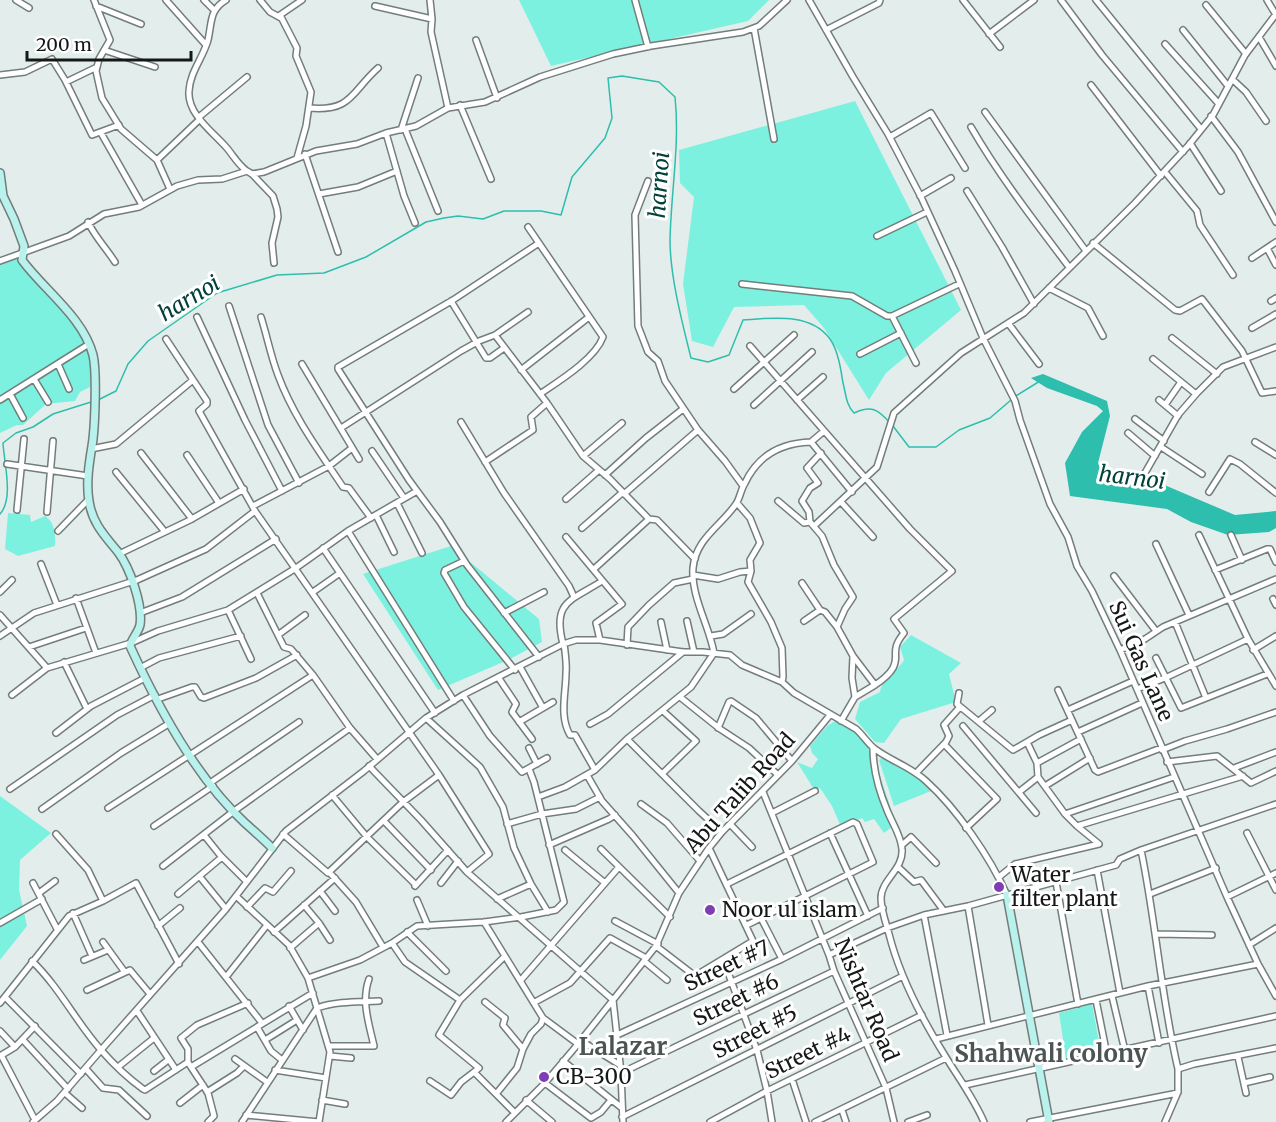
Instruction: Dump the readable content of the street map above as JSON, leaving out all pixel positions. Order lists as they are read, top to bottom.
{
  "streets": {
    "street": [
      "Sui Gas Lane",
      "Abu Talib Road",
      "Street #7",
      "Street #6",
      "Nishtar Road",
      "Street #5",
      "Street #4"
    ]
  },
  "crossings": [
    ["Abu Talib Road", "Nishtar Road"],
    ["Street #7", "Nishtar Road"],
    ["Street #6", "Nishtar Road"],
    ["Nishtar Road", "Street #5"],
    ["Nishtar Road", "Street #4"]
  ],
  "districts": ["Lalazar", "Shahwali colony"],
  "water": ["harnoi"],
  "places": ["Water filter plant", "Noor ul islam", "CB-300"],
  "scale_bar": "200 m"
}
